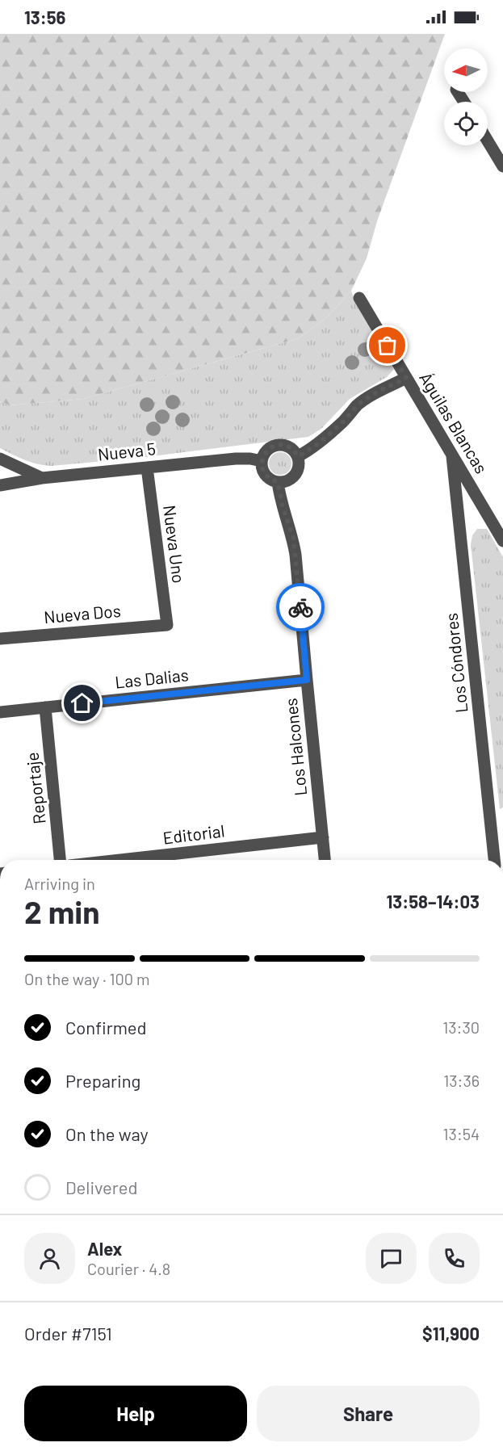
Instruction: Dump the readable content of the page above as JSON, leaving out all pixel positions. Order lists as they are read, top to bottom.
{
  "streets": {
    "street": [
      "Águilas Blancas",
      "Nueva 5",
      "Nueva Uno",
      "Nueva Dos",
      "Los Cóndores",
      "Las Dalias",
      "Los Halcones",
      "Reportaje",
      "Editorial"
    ]
  },
  "crossings": [
    ["Águilas Blancas", "Los Cóndores"],
    ["Nueva 5", "Nueva Uno"],
    ["Nueva 5", "Los Halcones"],
    ["Nueva Uno", "Nueva Dos"],
    ["Las Dalias", "Los Halcones"],
    ["Las Dalias", "Reportaje"],
    ["Los Halcones", "Editorial"]
  ],
  "north": "left",
  "page": {
    "status": "13:56",
    "heading": ["2 min", "Arriving in", "13:58–14:03"],
    "panel": [
      "Alex",
      "Courier · 4.8",
      "Order #7151",
      "$11,900"
    ],
    "bar": "On the way · 100 m",
    "list": [
      ["Confirmed", "13:30"],
      ["Preparing", "13:36"],
      ["On the way", "13:54"],
      "Delivered"
    ],
    "buttons": ["Help", "Share"]
  }
}
